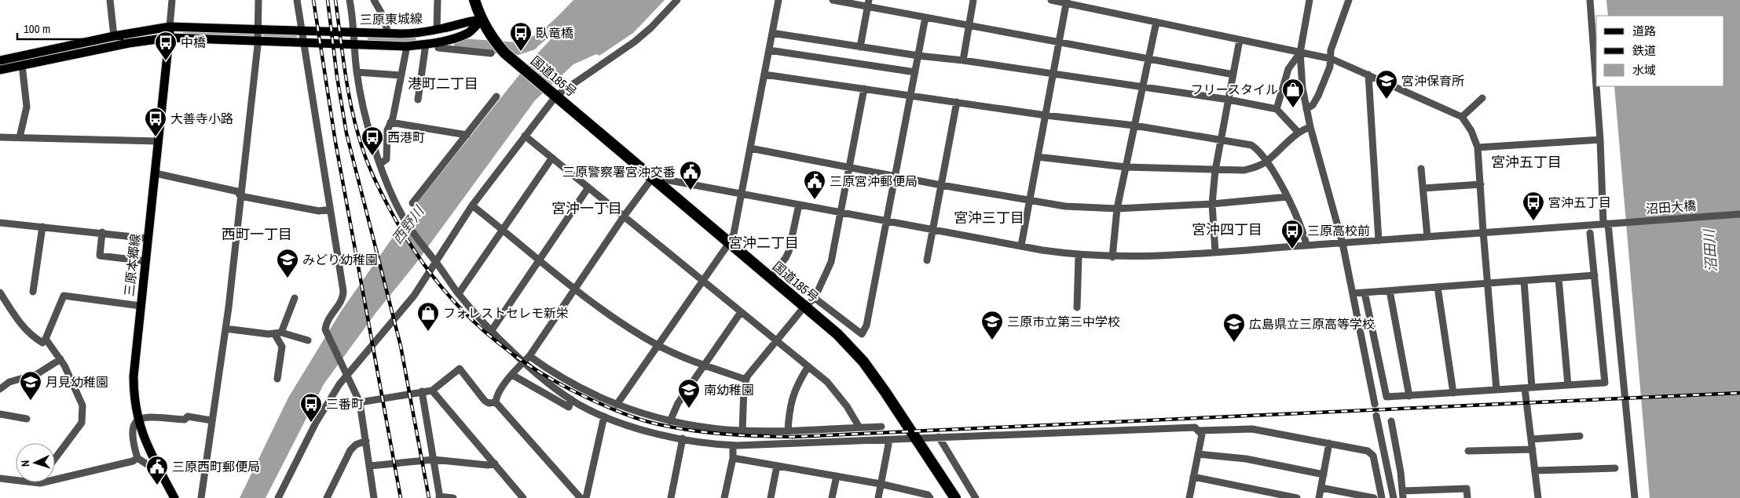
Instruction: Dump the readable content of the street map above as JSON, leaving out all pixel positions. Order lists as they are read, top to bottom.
{
  "streets": {
    "highway": ["国道185号"],
    "main road": ["三原東城線", "三原本郷線"],
    "street": ["沼田大橋"]
  },
  "crossings": [
    ["三原東城線", "国道185号"],
    ["三原東城線", "三原本郷線"],
    ["国道185号", "沼田大橋"]
  ],
  "districts": [
    "港町二丁目",
    "宮沖五丁目",
    "宮沖一丁目",
    "宮沖三丁目",
    "宮沖四丁目",
    "西町一丁目",
    "宮沖二丁目"
  ],
  "water": ["西野川", "沼田川"],
  "places": {
    "bus stop": [
      "臥竜橋",
      "中橋",
      "大善寺小路",
      "西港町",
      "宮沖五丁目",
      "三原高校前",
      "三番町"
    ],
    "school or university": [
      "宮沖保育所",
      "みどり幼稚園",
      "三原市立第三中学校",
      "広島県立三原高等学校",
      "月見幼稚園",
      "南幼稚園"
    ],
    "shop": ["フリースタイル", "フォレストセレモ新栄"],
    "public building": ["三原警察署宮沖交番", "三原宮沖郵便局", "三原西町郵便局"]
  },
  "legend": ["道路", "鉄道", "水域"],
  "scale_bar": "100 m",
  "north": "left"
}
